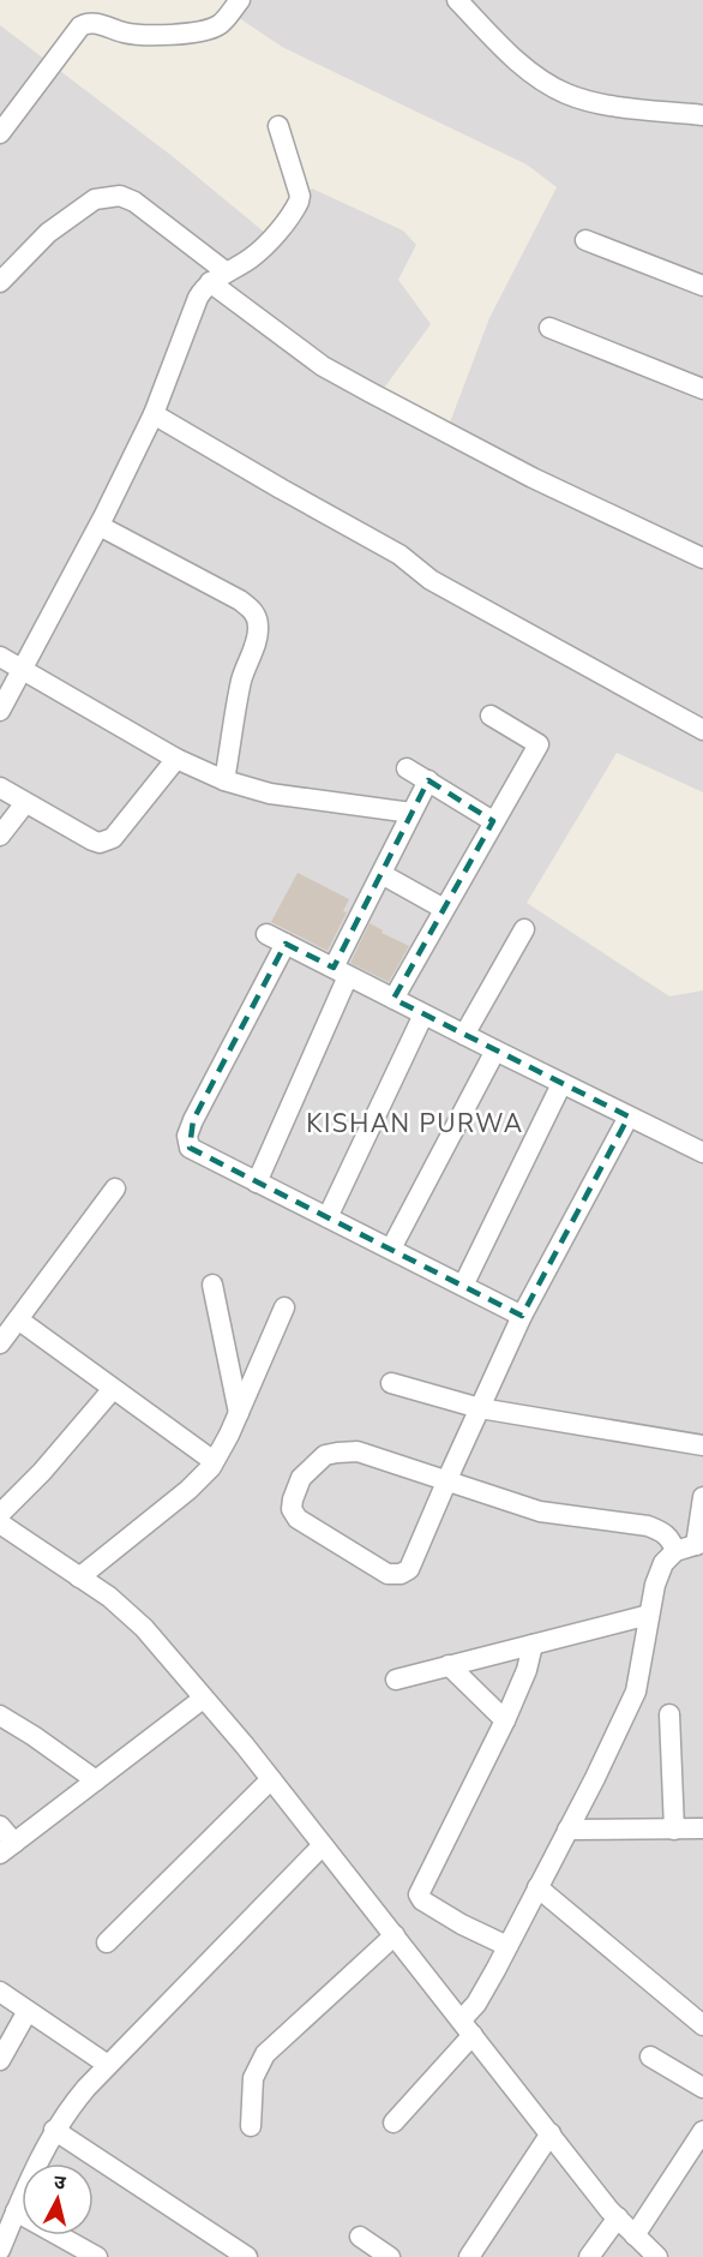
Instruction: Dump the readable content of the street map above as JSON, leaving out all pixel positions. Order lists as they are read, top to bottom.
{
  "districts": ["KISHAN PURWA"],
  "north": "top"
}
